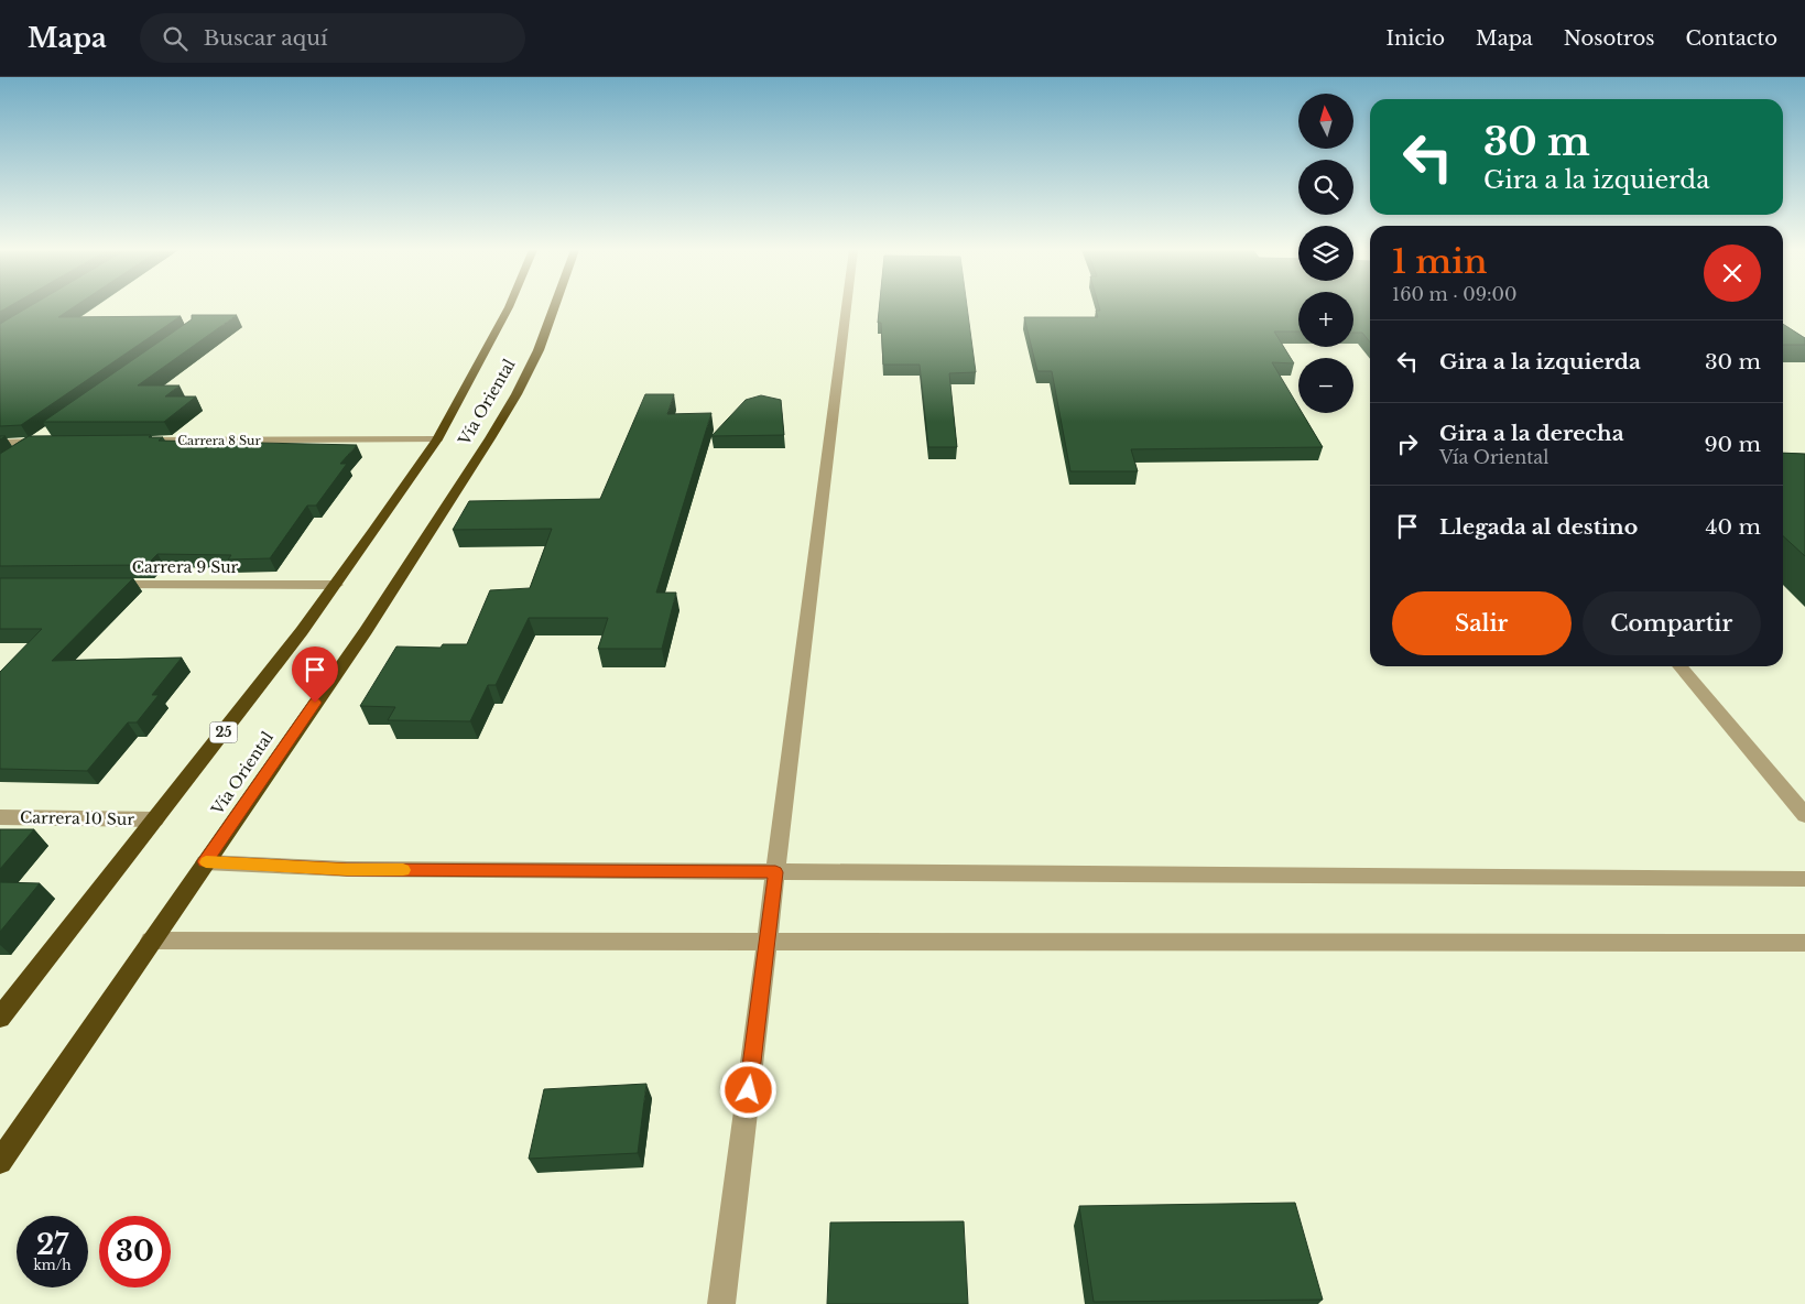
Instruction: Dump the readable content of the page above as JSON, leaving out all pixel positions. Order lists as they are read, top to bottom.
{
  "streets": {
    "highway": ["Vía Oriental", "25"],
    "street": ["Carrera 8 Sur", "Carrera 9 Sur", "Carrera 10 Sur"]
  },
  "crossings": [
    ["Vía Oriental", "Carrera 8 Sur"],
    ["Vía Oriental", "Carrera 9 Sur"],
    ["Vía Oriental", "Carrera 10 Sur"]
  ],
  "north": "top",
  "page": {
    "header": "Mapa",
    "search": "Buscar aquí",
    "nav": [
      "Inicio",
      "Mapa",
      "Nosotros",
      "Contacto"
    ],
    "map_buttons": ["+", "−"],
    "turn": ["30 m", "Gira a la izquierda"],
    "heading": ["1 min", "160 m · 09:00"],
    "list": [
      {
        "name": "Gira a la izquierda",
        "value": "30 m"
      },
      {
        "name": "Gira a la derecha",
        "note": "Vía Oriental",
        "value": "90 m"
      },
      {
        "name": "Llegada al destino",
        "value": "40 m"
      }
    ],
    "buttons": ["Salir", "Compartir"],
    "speed": "27 km/h",
    "limit": "30"
  }
}
